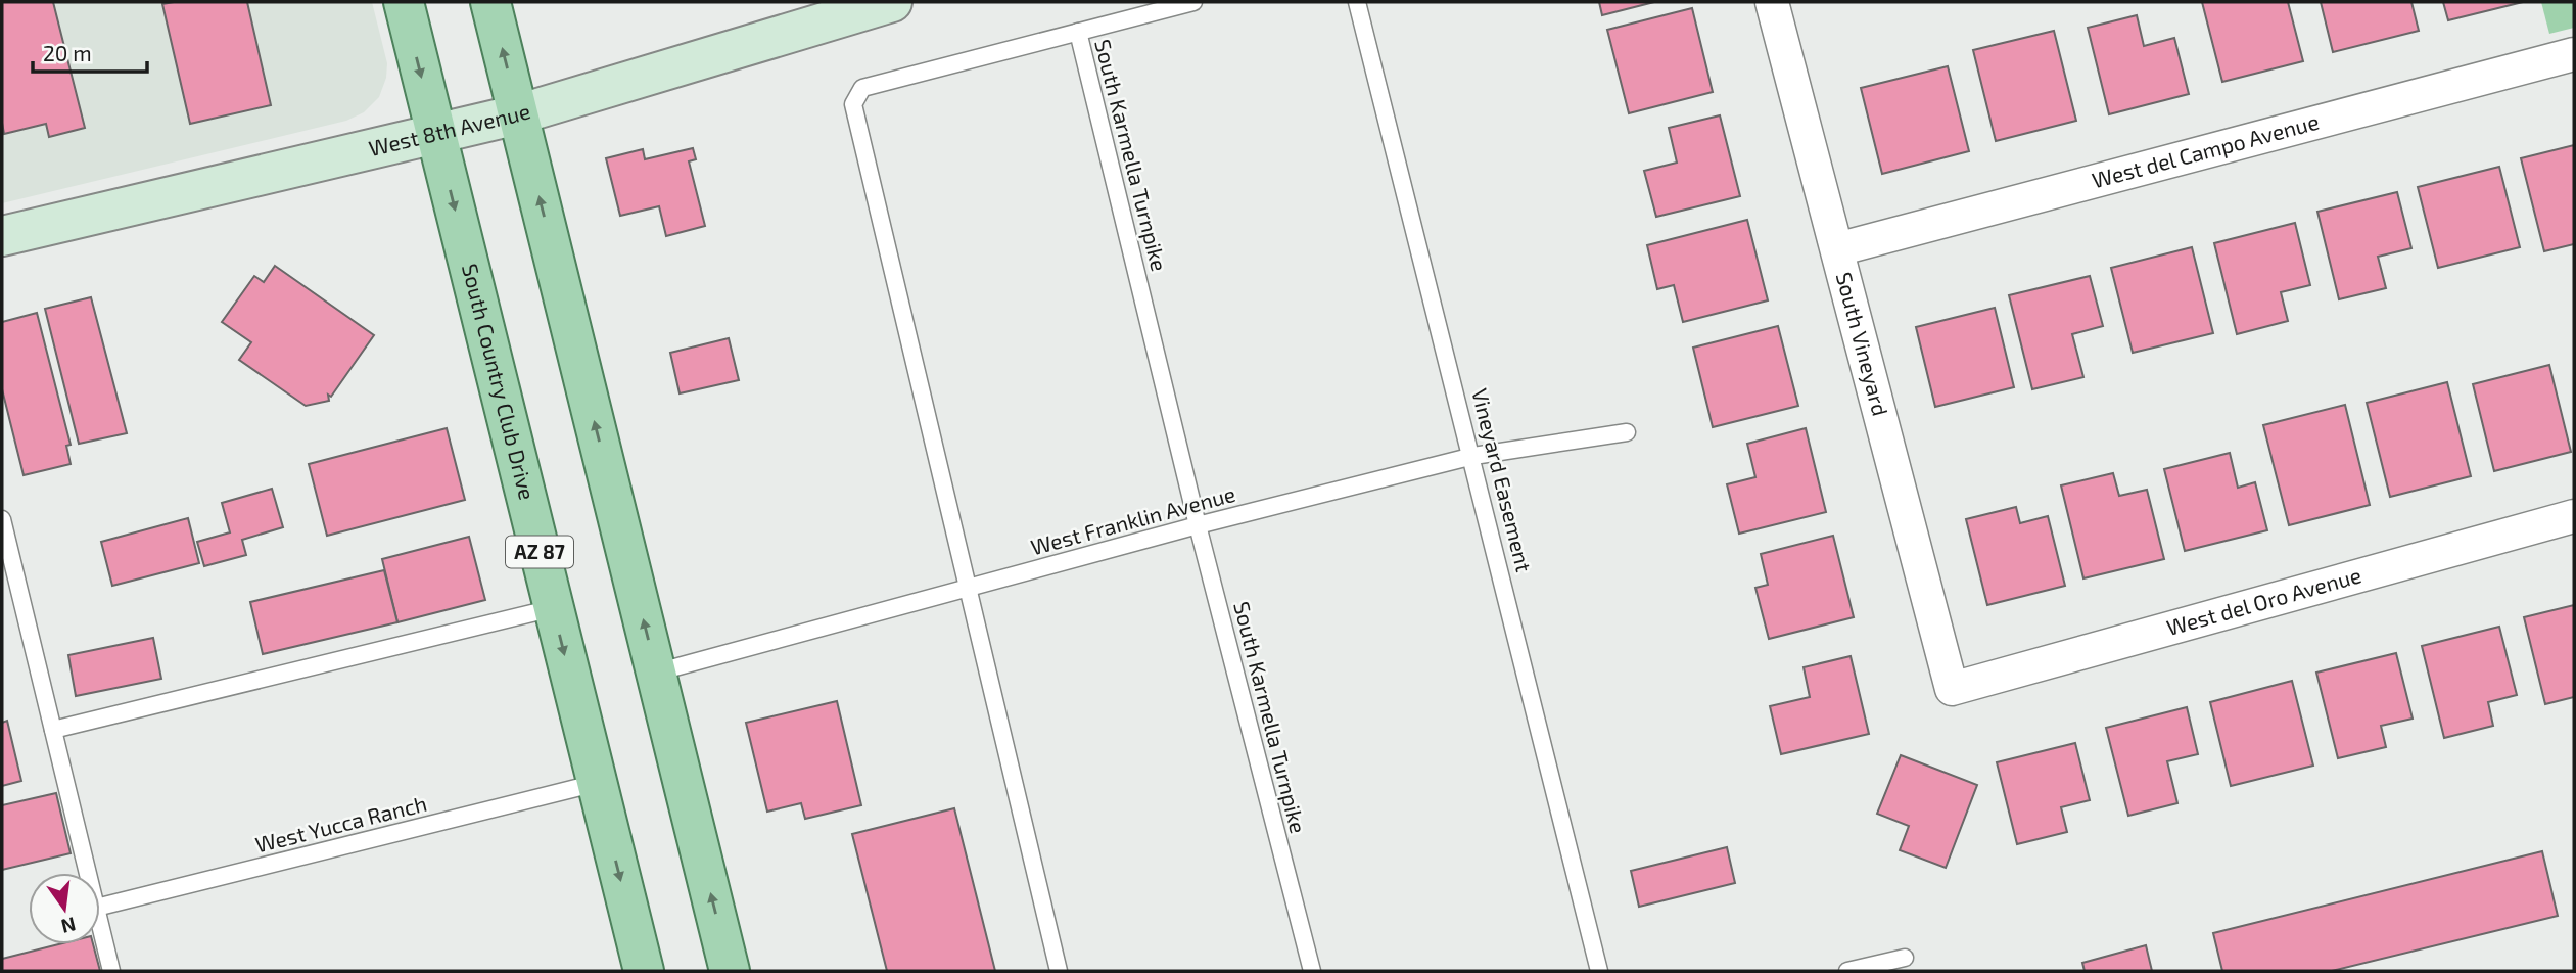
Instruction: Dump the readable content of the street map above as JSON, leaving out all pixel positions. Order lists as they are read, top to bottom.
{
  "streets": {
    "main road": ["South Country Club Drive", "AZ 87"],
    "street": [
      "West 8th Avenue",
      "West del Campo Avenue",
      "South Vineyard",
      "West del Oro Avenue"
    ],
    "lane": [
      "South Karmella Turnpike",
      "Vineyard Easement",
      "West Franklin Avenue",
      "West Yucca Ranch"
    ]
  },
  "crossings": [
    ["West 8th Avenue", "South Country Club Drive"],
    ["West del Campo Avenue", "South Vineyard"],
    ["South Karmella Turnpike", "West Franklin Avenue"],
    ["South Vineyard", "West del Oro Avenue"],
    ["South Country Club Drive", "West Yucca Ranch"],
    ["Vineyard Easement", "West Franklin Avenue"]
  ],
  "scale_bar": "20 m",
  "north": "bottom"
}
